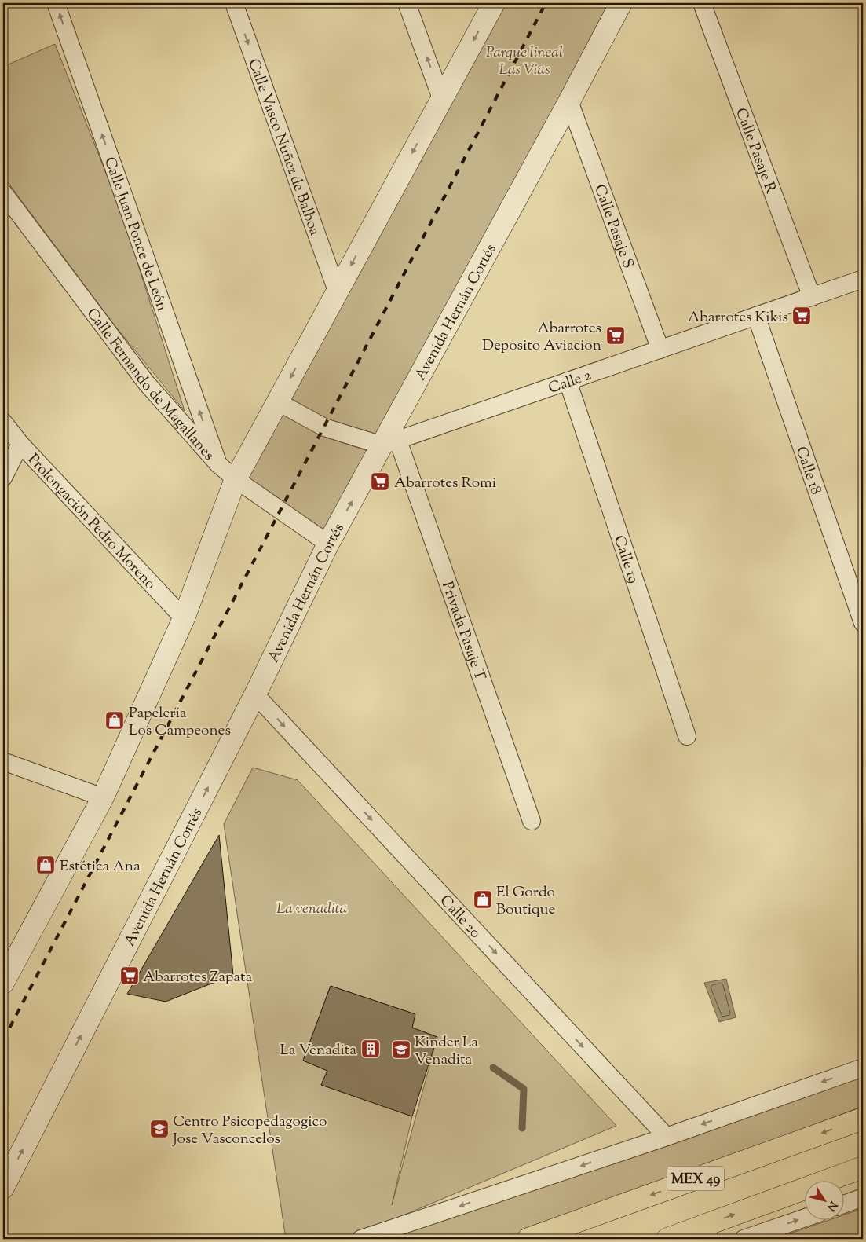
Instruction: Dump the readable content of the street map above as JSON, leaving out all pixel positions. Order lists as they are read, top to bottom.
{
  "streets": {
    "main road": ["Avenida Hernán Cortés", "MEX 49"],
    "street": [
      "Calle Vasco Núñez de Balboa",
      "Calle Pasaje R",
      "Calle Pasaje S",
      "Calle Juan Ponce de León",
      "Calle 2",
      "Calle Fernando de Magallanes",
      "Calle 18",
      "Prolongación Pedro Moreno",
      "Calle 19",
      "Privada Pasaje T",
      "Calle 20"
    ]
  },
  "crossings": [
    ["Calle Pasaje R", "Calle 2"],
    ["Calle Pasaje S", "Avenida Hernán Cortés"],
    ["Calle Pasaje S", "Calle 2"],
    ["Calle Juan Ponce de León", "Calle Fernando de Magallanes"],
    ["Avenida Hernán Cortés", "Calle 2"],
    ["Avenida Hernán Cortés", "Calle Fernando de Magallanes"],
    ["Avenida Hernán Cortés", "Privada Pasaje T"],
    ["Avenida Hernán Cortés", "Calle 20"],
    ["Calle 2", "Calle 18"],
    ["Calle 2", "Calle 19"],
    ["Calle 2", "Privada Pasaje T"]
  ],
  "one_way": ["Calle Vasco Núñez de Balboa", "Calle Juan Ponce de León", "Calle 20"],
  "parks": ["Parque lineal Las Vias", "La venadita"],
  "places": {
    "supermarket": [
      "Abarrotes Kikis",
      "Abarrotes Deposito Aviacion",
      "Abarrotes Romi",
      "Abarrotes Zapata"
    ],
    "shop": ["Papelería Los Campeones", "Estética Ana", "El Gordo Boutique"],
    "building": ["La Venadita"],
    "school or university": ["Kinder La Venadita", "Centro Psicopedagogico Jose Vasconcelos"]
  },
  "north": "bottom right"
}
